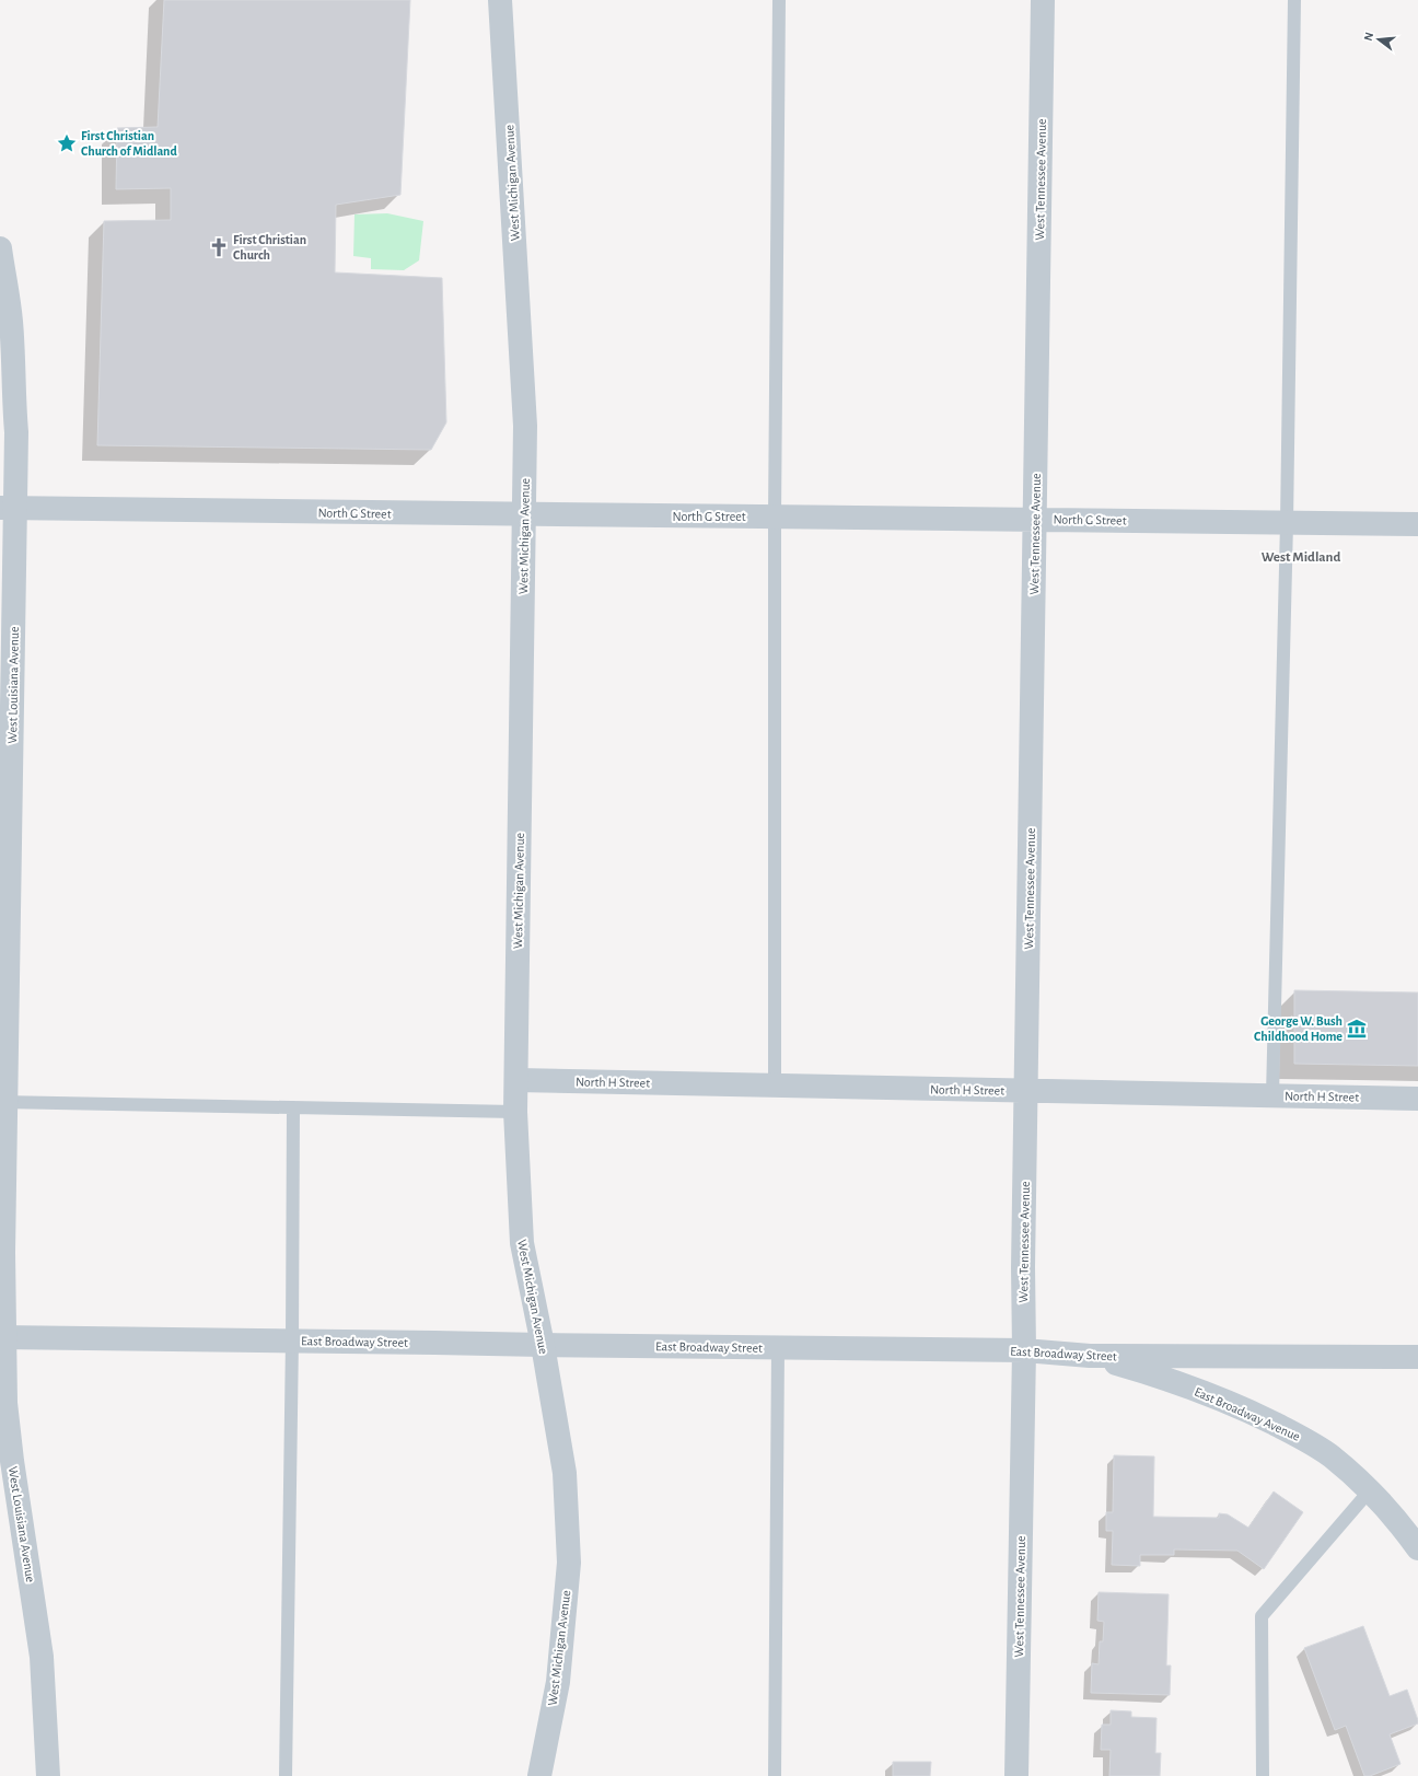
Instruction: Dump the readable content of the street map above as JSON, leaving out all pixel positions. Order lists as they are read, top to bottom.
{
  "streets": {
    "street": [
      "West Tennessee Avenue",
      "West Michigan Avenue",
      "North G Street",
      "West Louisiana Avenue",
      "North H Street",
      "East Broadway Street",
      "East Broadway Avenue"
    ]
  },
  "crossings": [
    ["West Tennessee Avenue", "North G Street"],
    ["West Tennessee Avenue", "North H Street"],
    ["West Tennessee Avenue", "East Broadway Street"],
    ["West Michigan Avenue", "North G Street"],
    ["West Michigan Avenue", "North H Street"],
    ["West Michigan Avenue", "East Broadway Street"],
    ["North G Street", "West Louisiana Avenue"],
    ["West Louisiana Avenue", "East Broadway Street"],
    ["East Broadway Street", "East Broadway Avenue"]
  ],
  "districts": ["West Midland"],
  "places": {
    "place": ["First Christian Church of Midland"],
    "church": ["First Christian Church"],
    "museum": ["George W. Bush Childhood Home"]
  },
  "north": "left"
}
